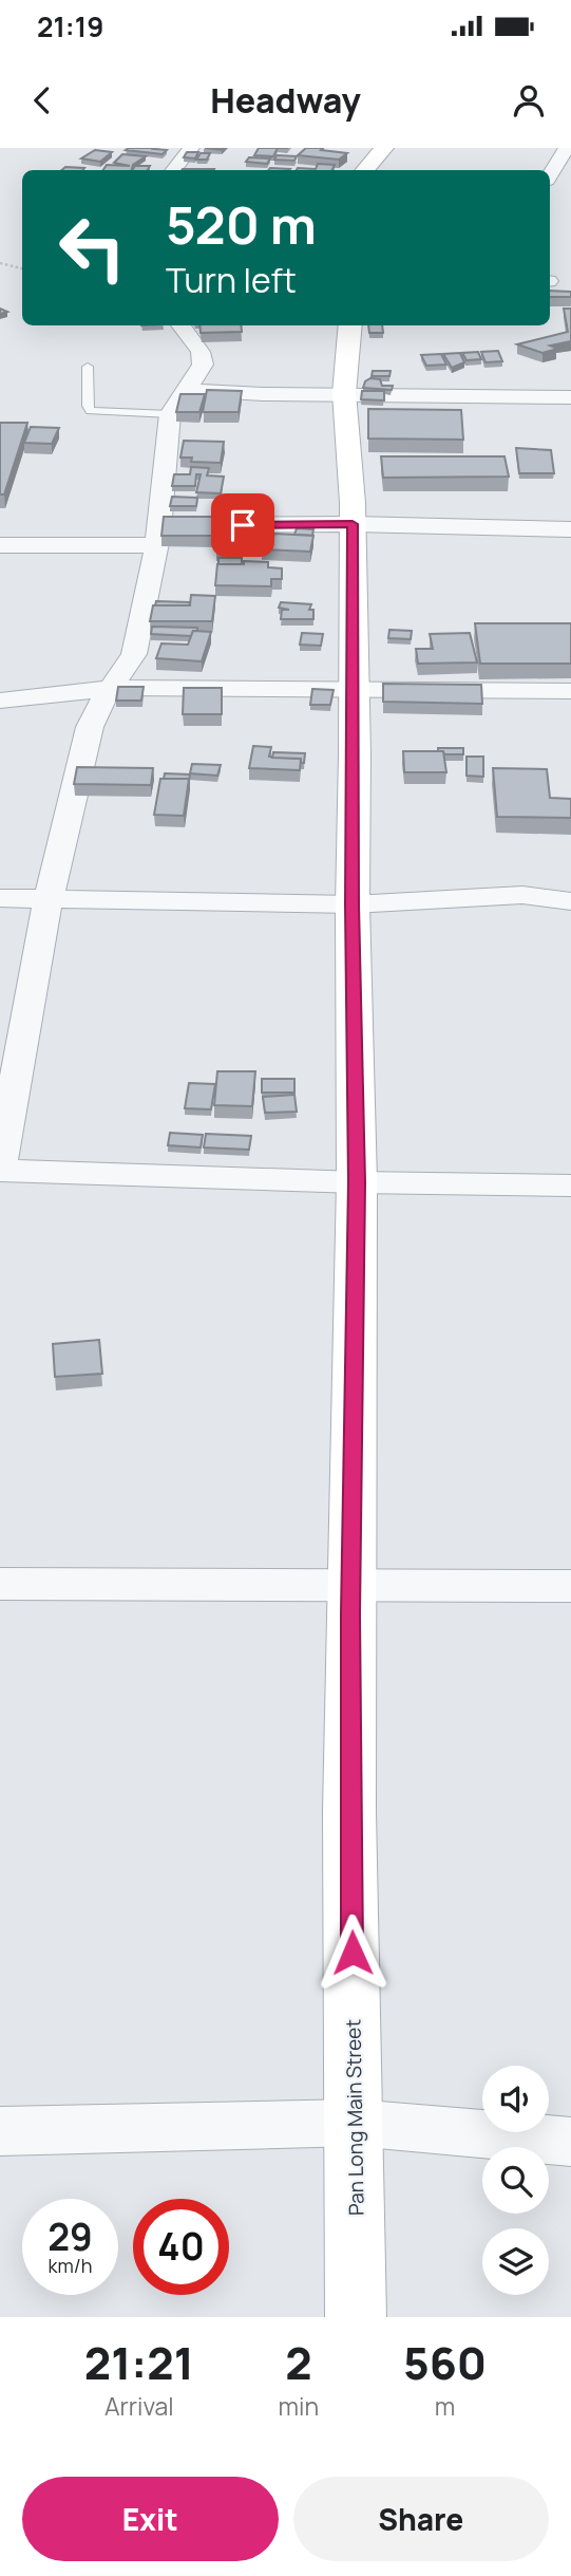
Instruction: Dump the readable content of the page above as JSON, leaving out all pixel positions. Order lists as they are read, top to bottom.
{
  "streets": {
    "street": ["Pan Long Main Street"]
  },
  "page": {
    "status": "21:19",
    "header": "Headway",
    "turn": ["520 m", "Turn left"],
    "speed": "29 km/h",
    "limit": "40",
    "eta": [
      "21:21",
      "Arrival",
      "2",
      "min",
      "560",
      "m"
    ],
    "buttons": ["Exit", "Share"]
  }
}
